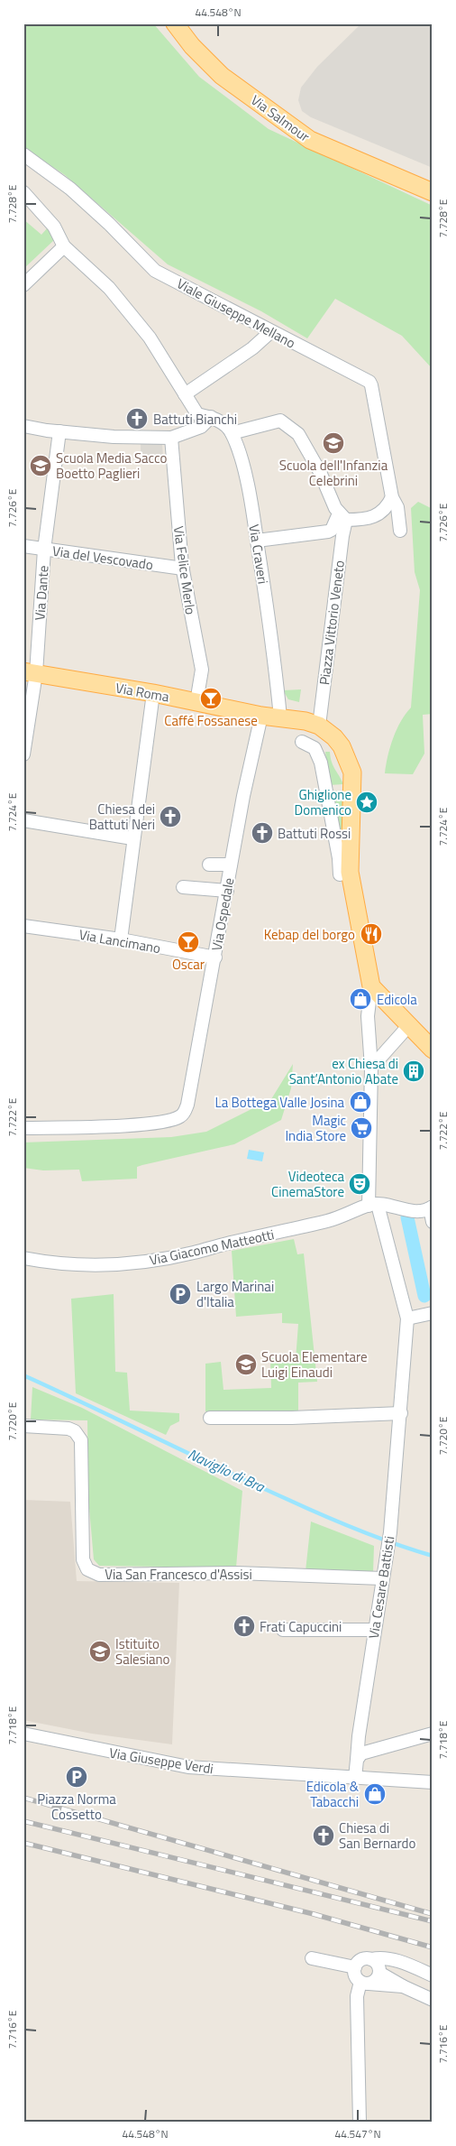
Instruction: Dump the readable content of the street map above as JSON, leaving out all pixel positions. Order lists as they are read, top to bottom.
{
  "streets": {
    "main road": ["Via Salmour", "Via Roma"],
    "street": [
      "Viale Giuseppe Mellano",
      "Via Craveri",
      "Via del Vescovado",
      "Via Felice Merlo",
      "Via Dante",
      "Piazza Vittorio Veneto",
      "Via Ospedale",
      "Via Lancimano",
      "Via Giacomo Matteotti",
      "Via San Francesco d'Assisi",
      "Via Cesare Battisti",
      "Via Giuseppe Verdi"
    ]
  },
  "crossings": [
    ["Via Craveri", "Via Roma"],
    ["Via del Vescovado", "Via Felice Merlo"],
    ["Via del Vescovado", "Via Dante"],
    ["Via Felice Merlo", "Via Roma"],
    ["Via Dante", "Via Roma"],
    ["Piazza Vittorio Veneto", "Via Roma"],
    ["Via Roma", "Via Ospedale"],
    ["Via Ospedale", "Via Lancimano"],
    ["Via Giacomo Matteotti", "Via Cesare Battisti"],
    ["Via San Francesco d'Assisi", "Via Cesare Battisti"],
    ["Via Cesare Battisti", "Via Giuseppe Verdi"]
  ],
  "water": ["Naviglio di Bra"],
  "places": {
    "church": [
      "Battuti Bianchi",
      "Chiesa dei Battuti Neri",
      "Battuti Rossi",
      "Frati Capuccini",
      "Chiesa di San Bernardo"
    ],
    "school or university": [
      "Scuola dell'Infanzia Celebrini",
      "Scuola Media Sacco Boetto Paglieri",
      "Scuola Elementare Luigi Einaudi",
      "Istituito Salesiano"
    ],
    "bar": ["Caffé Fossanese", "Oscar"],
    "place": ["Ghiglione Domenico"],
    "restaurant": ["Kebap del borgo"],
    "shop": ["Edicola", "La Bottega Valle Josina", "Edicola & Tabacchi"],
    "building": ["ex Chiesa di Sant’Antonio Abate"],
    "supermarket": ["Magic India Store"],
    "theatre": ["Videoteca CinemaStore"],
    "parking": ["Largo Marinai d'Italia", "Piazza Norma Cossetto"]
  },
  "coordinates": [
    "44.548°N",
    "7.728°E",
    "7.726°E",
    "7.724°E",
    "7.722°E",
    "7.720°E",
    "7.718°E",
    "7.716°E",
    "44.547°N"
  ]
}
